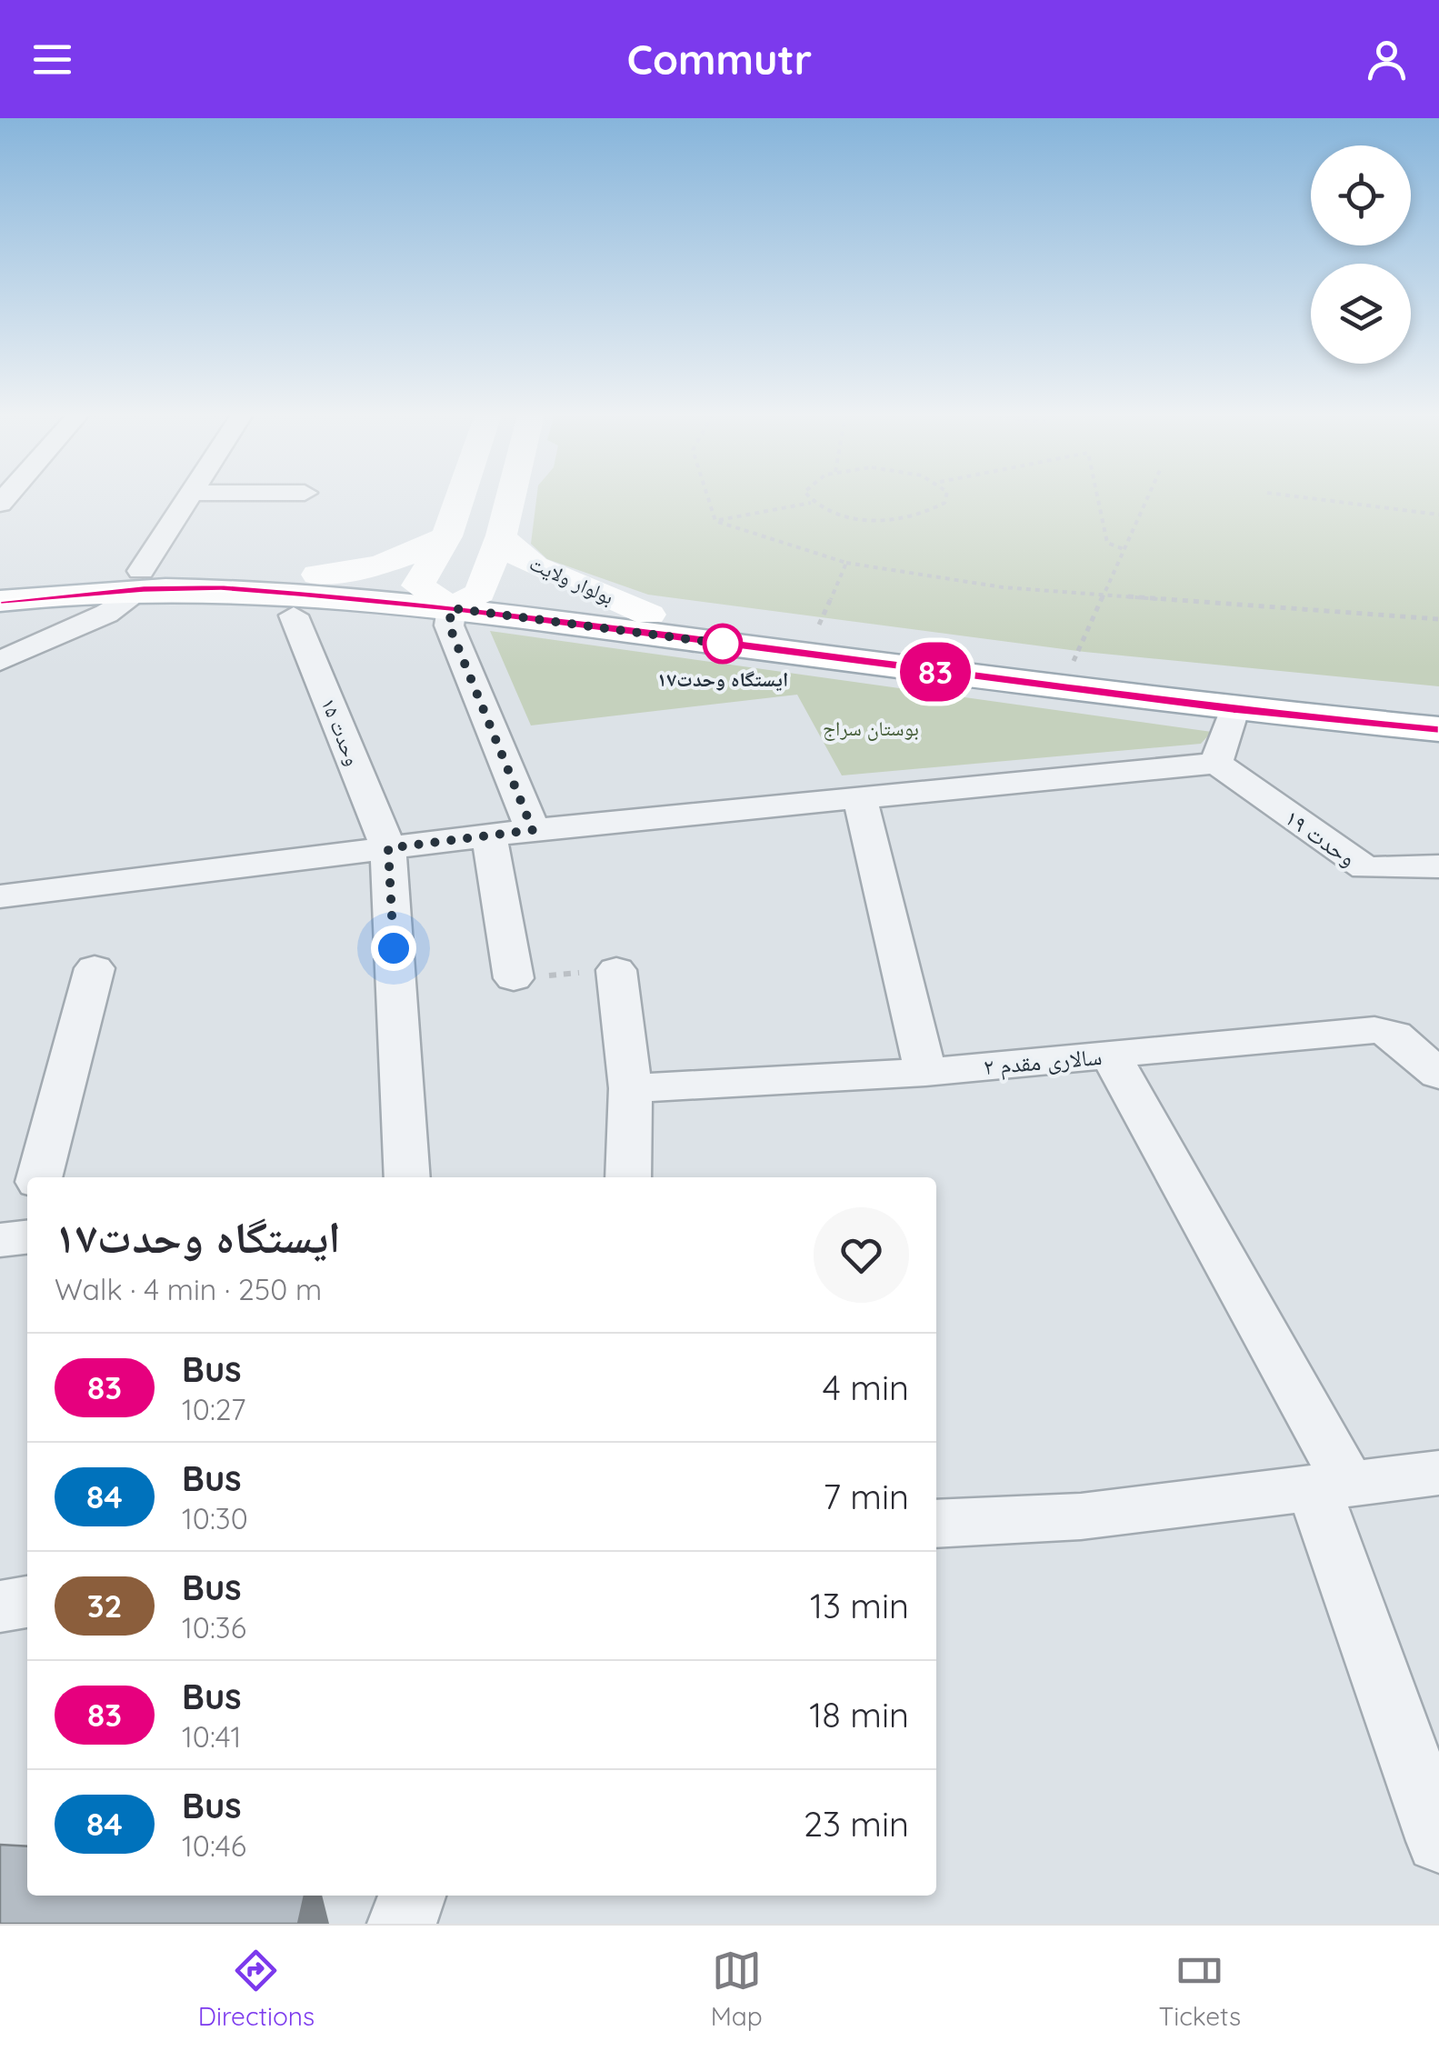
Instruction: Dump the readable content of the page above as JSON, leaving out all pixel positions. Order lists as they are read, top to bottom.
{
  "streets": {
    "main road": ["بولوار ولایت"],
    "street": ["وحدت ۱۵", "وحدت ۱۹", "سالاری مقدم ۲"]
  },
  "parks": ["بوستان سراج"],
  "places": ["ایستگاه وحدت۱۷"],
  "lines": ["bus line 83"],
  "page": {
    "header": "Commutr",
    "on_map": "83",
    "heading": ["ایستگاه وحدت۱۷", "Walk · 4 min · 250 m"],
    "list": [
      {
        "mark": "83",
        "name": "Bus",
        "note": "10:27",
        "value": "4 min"
      },
      {
        "mark": "84",
        "name": "Bus",
        "note": "10:30",
        "value": "7 min"
      },
      {
        "mark": "32",
        "name": "Bus",
        "note": "10:36",
        "value": "13 min"
      },
      {
        "mark": "83",
        "name": "Bus",
        "note": "10:41",
        "value": "18 min"
      },
      {
        "mark": "84",
        "name": "Bus",
        "note": "10:46",
        "value": "23 min"
      }
    ],
    "tabs": ["Directions", "Map", "Tickets"]
  }
}
